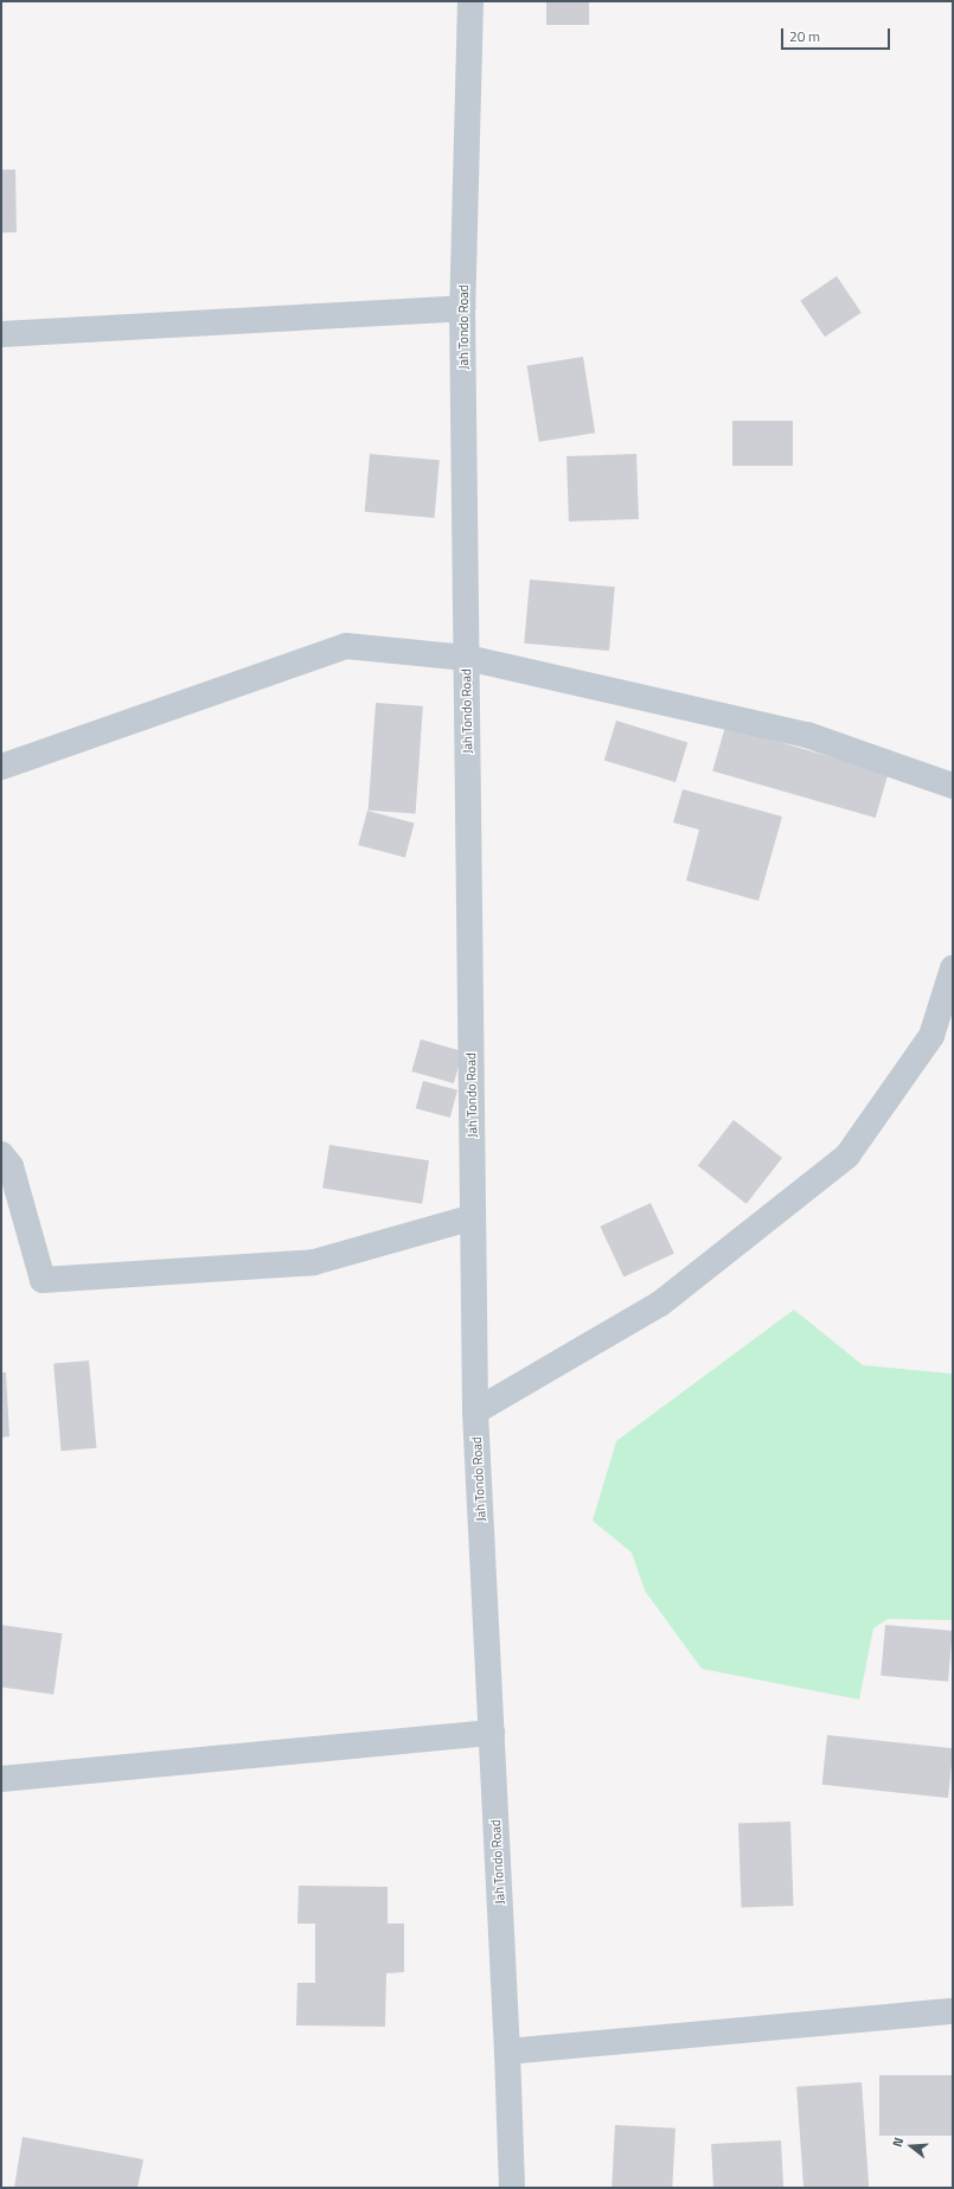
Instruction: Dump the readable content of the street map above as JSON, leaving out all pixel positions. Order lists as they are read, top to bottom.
{
  "streets": {
    "street": ["Jah Tondo Road"]
  },
  "scale_bar": "20 m",
  "north": "left"
}
